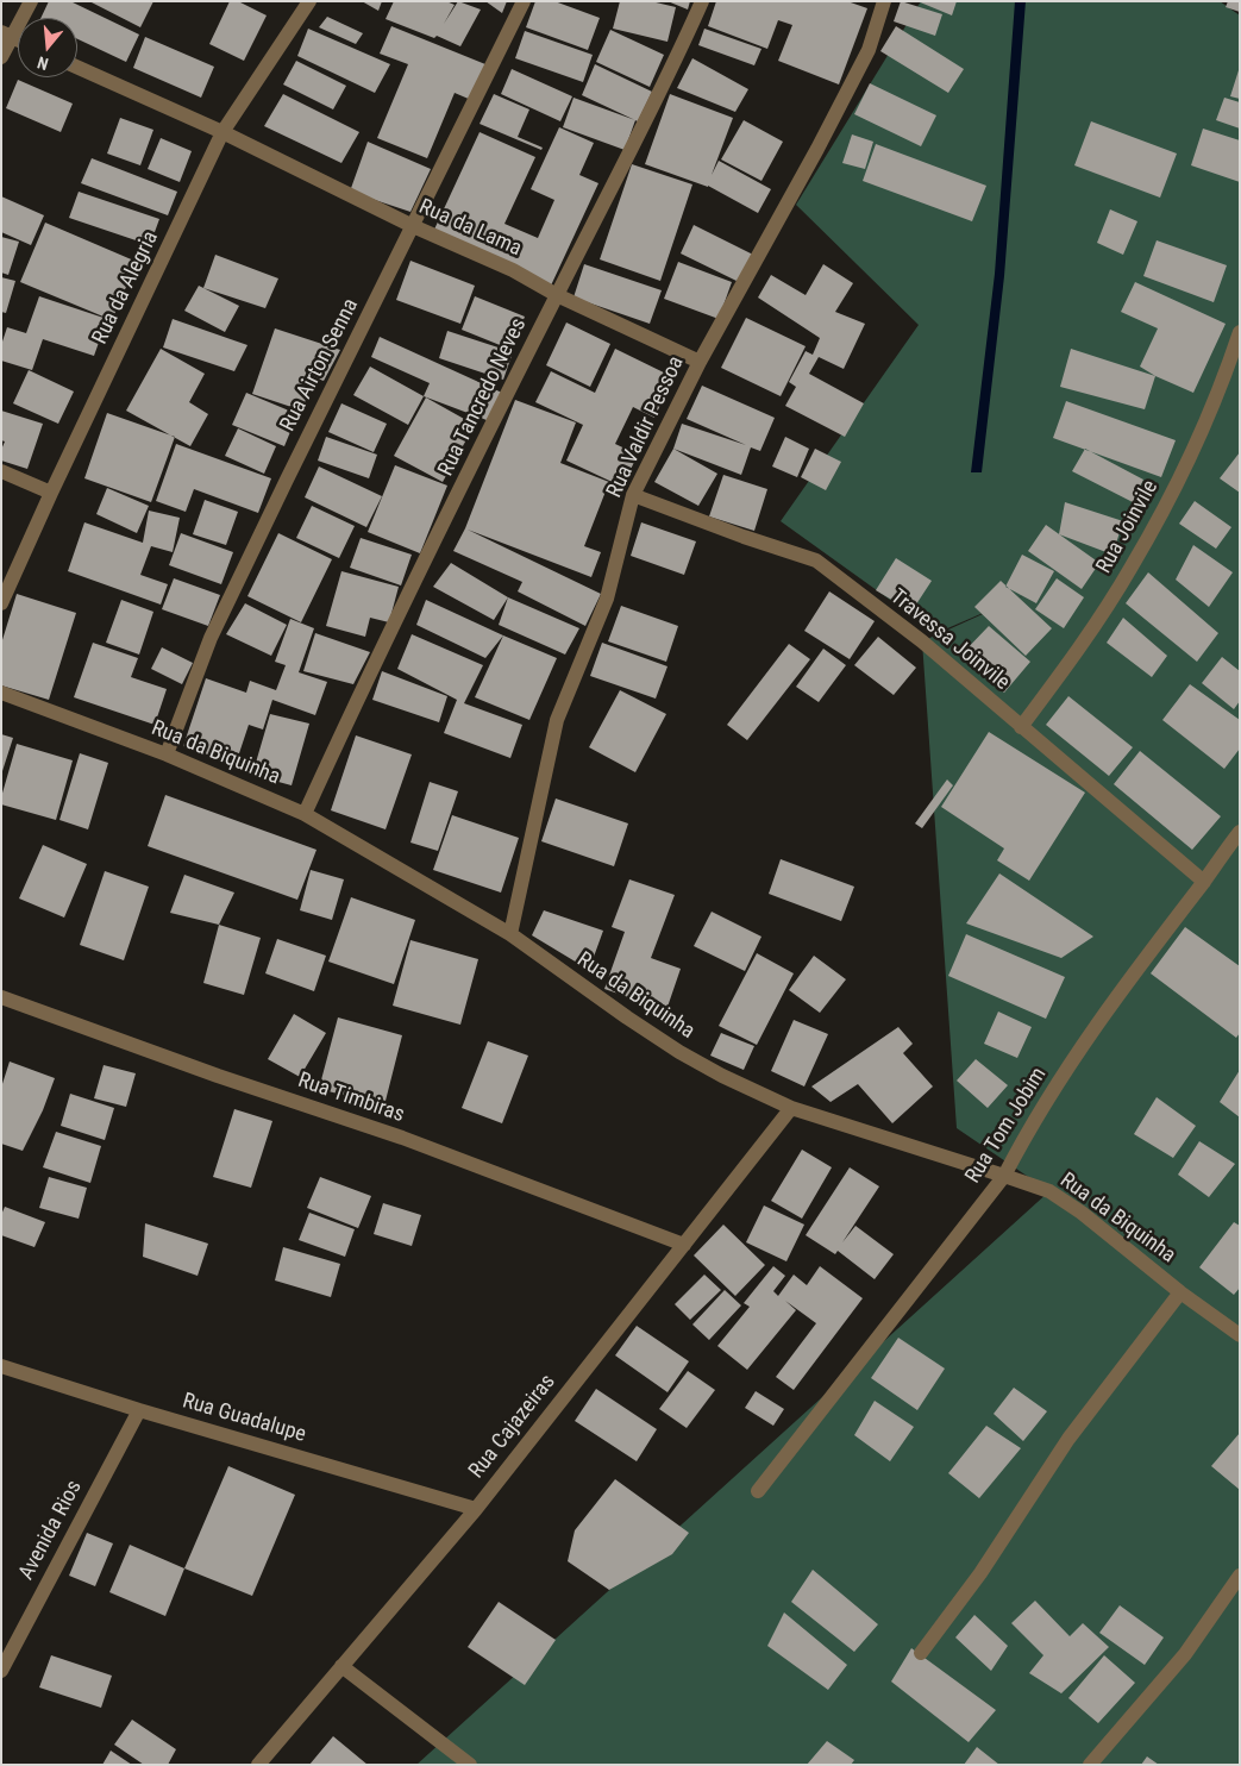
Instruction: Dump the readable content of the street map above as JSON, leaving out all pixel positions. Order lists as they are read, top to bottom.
{
  "streets": {
    "street": [
      "Rua da Lama",
      "Rua da Alegria",
      "Rua Airton Senna",
      "Rua Tancredo Neves",
      "Rua Valdir Pessoa",
      "Rua Joinvile",
      "Travessa Joinvile",
      "Rua da Biquinha",
      "Rua Timbiras",
      "Rua Tom Jobim",
      "Rua Guadalupe",
      "Rua Cajazeiras",
      "Avenida Rios"
    ]
  },
  "crossings": [
    ["Rua da Lama", "Rua da Alegria"],
    ["Rua da Lama", "Rua Airton Senna"],
    ["Rua da Lama", "Rua Tancredo Neves"],
    ["Rua da Lama", "Rua Valdir Pessoa"],
    ["Rua Airton Senna", "Rua da Biquinha"],
    ["Rua Tancredo Neves", "Rua da Biquinha"],
    ["Rua Valdir Pessoa", "Travessa Joinvile"],
    ["Rua Valdir Pessoa", "Rua da Biquinha"],
    ["Rua Joinvile", "Travessa Joinvile"],
    ["Travessa Joinvile", "Rua Tom Jobim"],
    ["Rua da Biquinha", "Rua Tom Jobim"],
    ["Rua da Biquinha", "Rua Cajazeiras"],
    ["Rua Timbiras", "Rua Cajazeiras"],
    ["Rua Guadalupe", "Rua Cajazeiras"],
    ["Rua Guadalupe", "Avenida Rios"]
  ],
  "north": "bottom"
}
